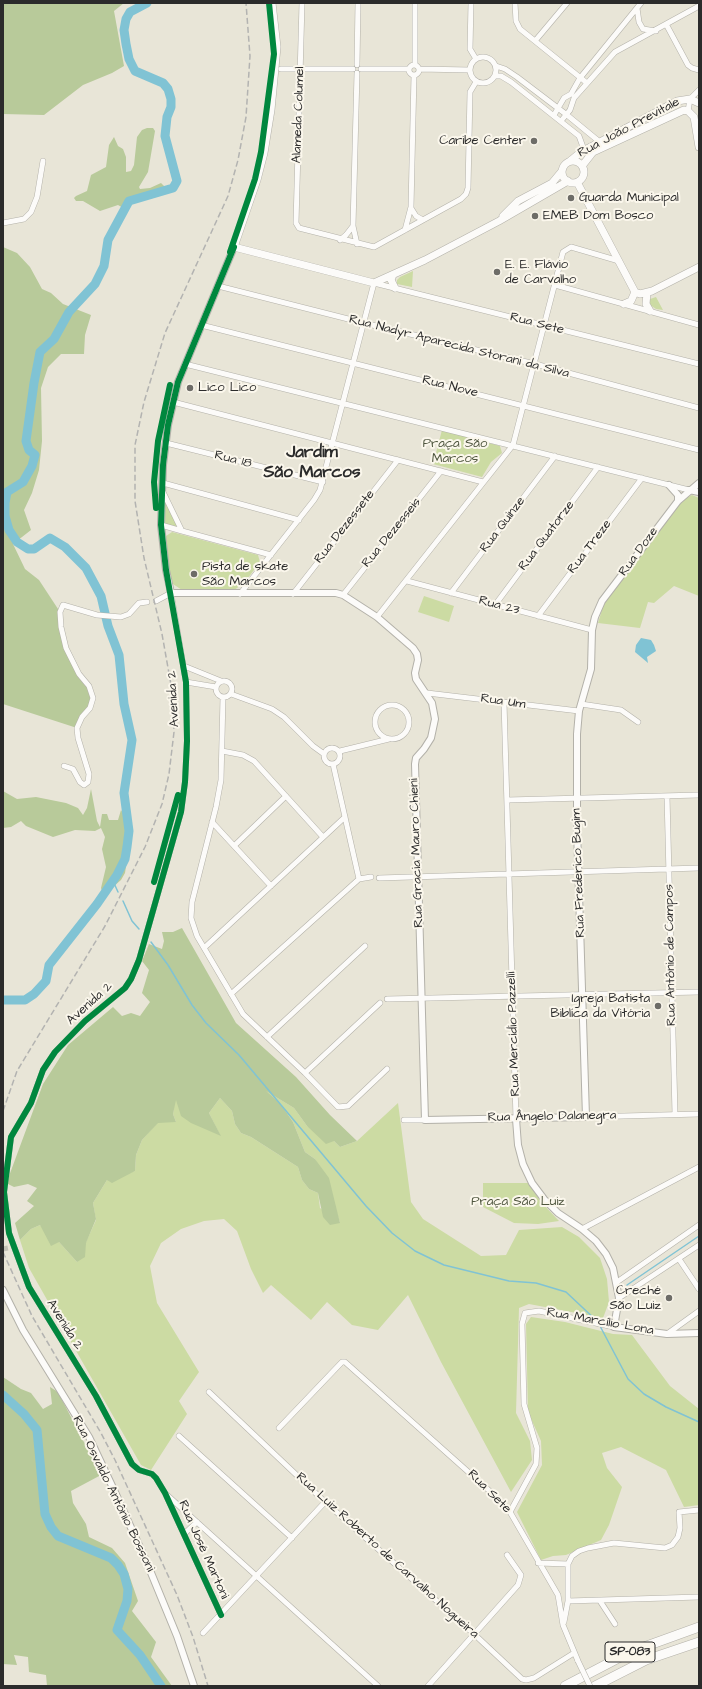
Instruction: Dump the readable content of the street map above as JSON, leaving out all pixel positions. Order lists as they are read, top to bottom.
{
  "streets": {
    "highway": ["SP-083"],
    "main road": ["Rua João Previtale"],
    "street": [
      "Alameda Columel",
      "Rua Sete",
      "Rua Nadyr Aparecida Storani da Silva",
      "Rua Nove",
      "Rua 18",
      "Rua Quinze",
      "Rua Dezessete",
      "Rua Dezesseis",
      "Rua Quatorze",
      "Rua Treze",
      "Rua Doze",
      "Rua 23",
      "Avenida 2",
      "Rua Um",
      "Rua Gracia Mauro Chieni",
      "Rua Frederico Bugim",
      "Rua Antônio de Campos",
      "Rua Mercídio Pazzelli",
      "Rua Ângelo Dalanegra",
      "Rua Marcílio Lona",
      "Rua Osvaldo Antônio Bossoni",
      "Rua José Martoni",
      "Rua Luiz Roberto de Carvalho Nogueira"
    ]
  },
  "crossings": [
    ["Rua Sete", "Rua Marcílio Lona"],
    ["Rua Sete", "Rua Luiz Roberto de Carvalho Nogueira"],
    ["Rua Nadyr Aparecida Storani da Silva", "Avenida 2"],
    ["Rua Nove", "Avenida 2"],
    ["Rua 18", "Avenida 2"],
    ["Rua Quinze", "Rua 23"],
    ["Rua Dezesseis", "Rua Gracia Mauro Chieni"],
    ["Rua Quatorze", "Rua 23"],
    ["Rua Treze", "Rua 23"],
    ["Rua Doze", "Rua 23"],
    ["Rua Doze", "Rua Frederico Bugim"],
    ["Rua 23", "Rua Frederico Bugim"],
    ["Avenida 2", "Rua José Martoni"],
    ["Rua Um", "Rua Gracia Mauro Chieni"],
    ["Rua Um", "Rua Frederico Bugim"],
    ["Rua Um", "Rua Mercídio Pazzelli"],
    ["Rua Gracia Mauro Chieni", "Rua Ângelo Dalanegra"],
    ["Rua Frederico Bugim", "Rua Ângelo Dalanegra"],
    ["Rua Antônio de Campos", "Rua Ângelo Dalanegra"],
    ["Rua Mercídio Pazzelli", "Rua Ângelo Dalanegra"],
    ["Rua Mercídio Pazzelli", "Rua Marcílio Lona"]
  ],
  "districts": ["Jardim São Marcos"],
  "parks": ["Praça São Marcos", "Praça São Luiz"],
  "places": [
    "Caribe Center",
    "Guarda Municipal",
    "EMEB Dom Bosco",
    "E. E. Flávio de Carvalho",
    "Lico Lico",
    "Pista de skate São Marcos",
    "Igreja Batista Biblíca da Vitória",
    "Creché São Luiz"
  ]
}
